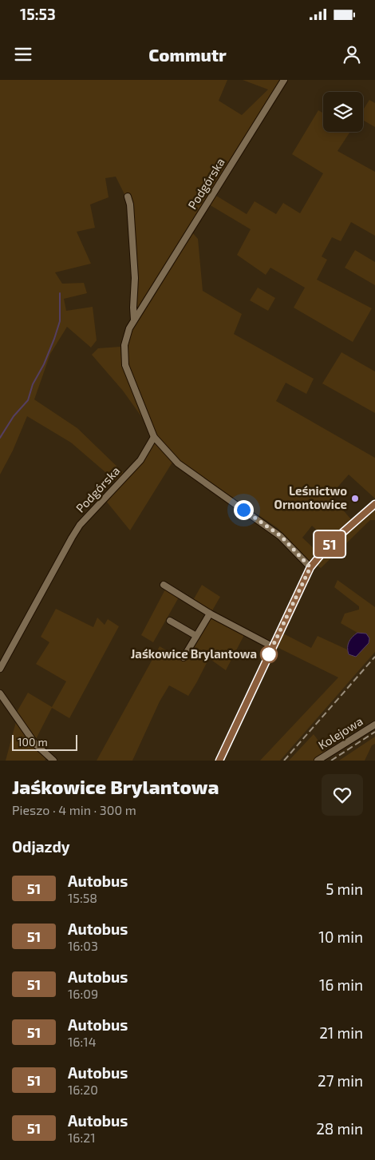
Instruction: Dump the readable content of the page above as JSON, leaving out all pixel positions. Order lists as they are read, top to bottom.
{
  "streets": {
    "street": ["Podgórska", "Kolejowa"]
  },
  "places": ["Leśnictwo Ornontowice", "Jaśkowice Brylantowa"],
  "lines": ["bus line 51"],
  "scale_bar": "100 m",
  "page": {
    "status": "15:53",
    "header": "Commutr",
    "on_map": "51",
    "scale": "100 m",
    "heading": [
      ["Jaśkowice Brylantowa", "Pieszo · 4 min · 300 m"],
      "Odjazdy"
    ],
    "list": [
      {
        "mark": "51",
        "name": "Autobus",
        "note": "15:58",
        "value": "5 min"
      },
      {
        "mark": "51",
        "name": "Autobus",
        "note": "16:03",
        "value": "10 min"
      },
      {
        "mark": "51",
        "name": "Autobus",
        "note": "16:09",
        "value": "16 min"
      },
      {
        "mark": "51",
        "name": "Autobus",
        "note": "16:14",
        "value": "21 min"
      },
      {
        "mark": "51",
        "name": "Autobus",
        "note": "16:20",
        "value": "27 min"
      },
      {
        "mark": "51",
        "name": "Autobus",
        "note": "16:21",
        "value": "28 min"
      }
    ]
  }
}
